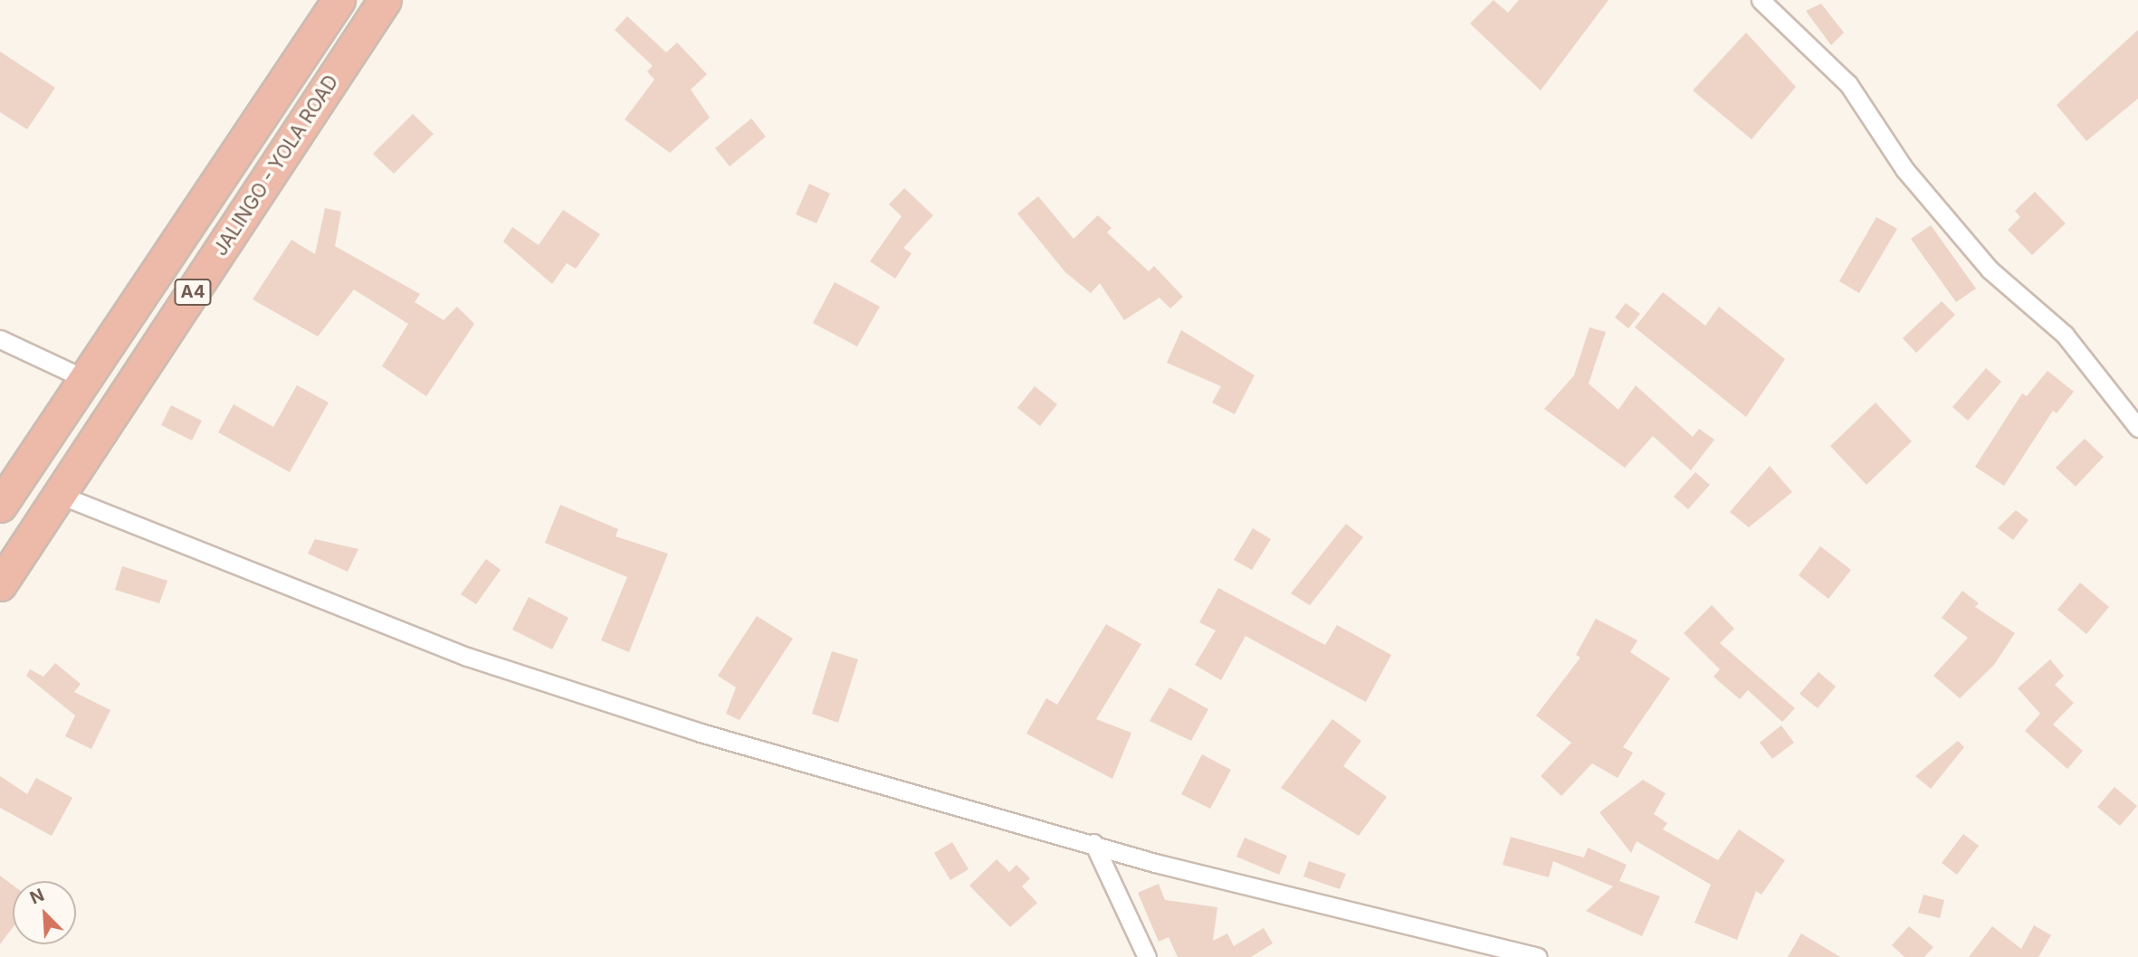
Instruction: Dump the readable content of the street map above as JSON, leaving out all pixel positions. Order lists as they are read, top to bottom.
{
  "streets": {
    "highway": ["JALINGO - YOLA ROAD", "A4"]
  },
  "north": "top left"
}
